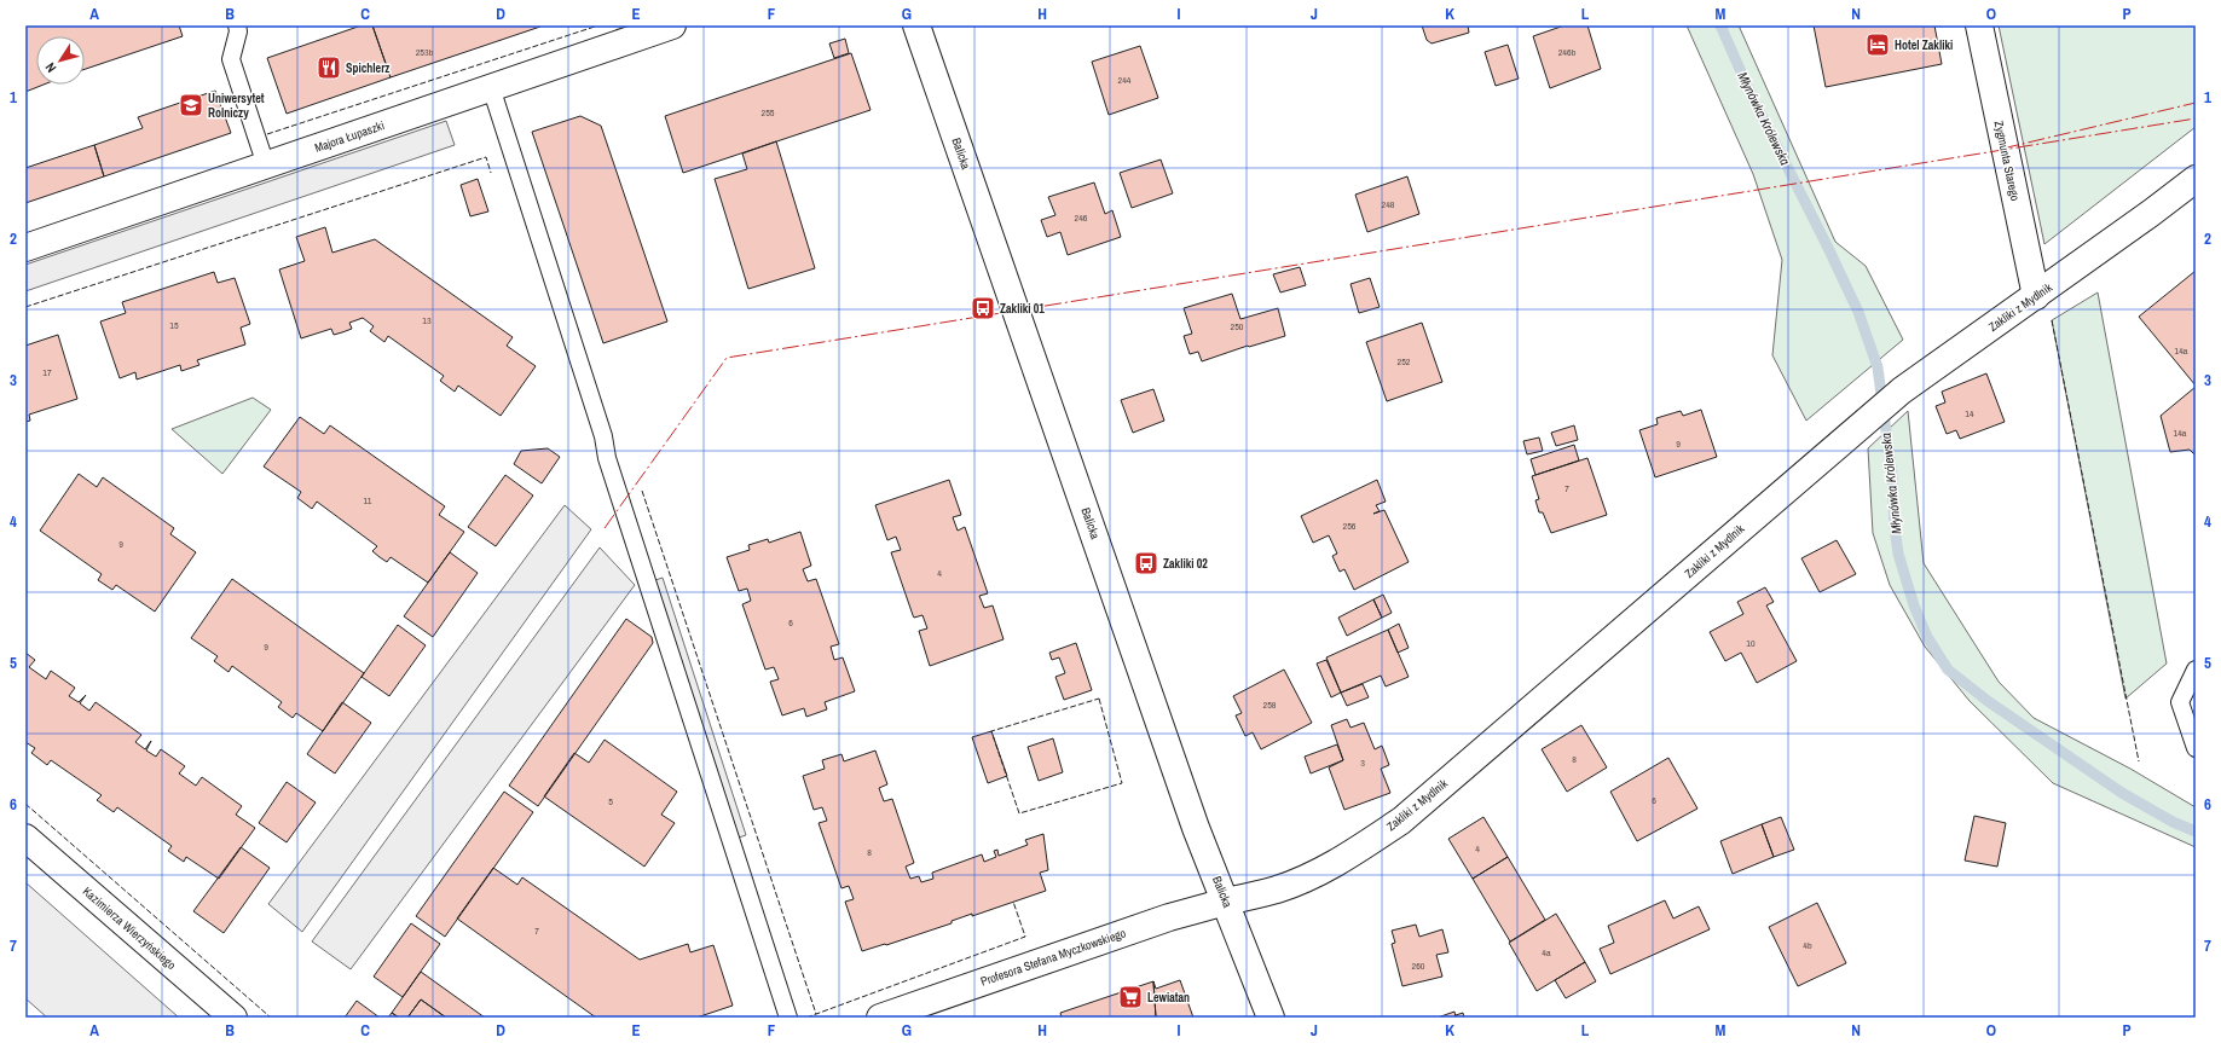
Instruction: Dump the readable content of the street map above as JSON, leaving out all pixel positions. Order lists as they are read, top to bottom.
{
  "streets": {
    "street": [
      "Majora Łupaszki",
      "Balicka",
      "Zygmunta Starego",
      "Zakliki z Mydlnik",
      "Kazimierza Wierzyńskiego",
      "Profesora Stefana Myczkowskiego"
    ]
  },
  "crossings": [
    ["Balicka", "Zakliki z Mydlnik"],
    ["Balicka", "Profesora Stefana Myczkowskiego"],
    ["Zygmunta Starego", "Zakliki z Mydlnik"],
    ["Zakliki z Mydlnik", "Profesora Stefana Myczkowskiego"]
  ],
  "water": ["Młynówka Królewska"],
  "places": {
    "hotel": ["Hotel Zakliki"],
    "restaurant": ["Spichlerz"],
    "school or university": ["Uniwersytet Rolniczy"],
    "bus stop": ["Zakliki 01", "Zakliki 02"],
    "supermarket": ["Lewiatan"]
  },
  "house_numbers": [
    "253b",
    "246b",
    "244",
    "255",
    "248",
    "246",
    "13",
    "15",
    "250",
    "14a",
    "252",
    "17",
    "14",
    "14a",
    "9",
    "7",
    "11",
    "256",
    "9",
    "4",
    "6",
    "10",
    "9",
    "258",
    "8",
    "3",
    "6",
    "5",
    "4",
    "8",
    "7",
    "4b",
    "4a",
    "260"
  ],
  "north": "bottom left",
  "grid": {
    "columns": [
      "A",
      "B",
      "C",
      "D",
      "E",
      "F",
      "G",
      "H",
      "I",
      "J",
      "K",
      "L",
      "M",
      "N",
      "O",
      "P"
    ],
    "rows": [
      "1",
      "2",
      "3",
      "4",
      "5",
      "6",
      "7"
    ]
  }
}
